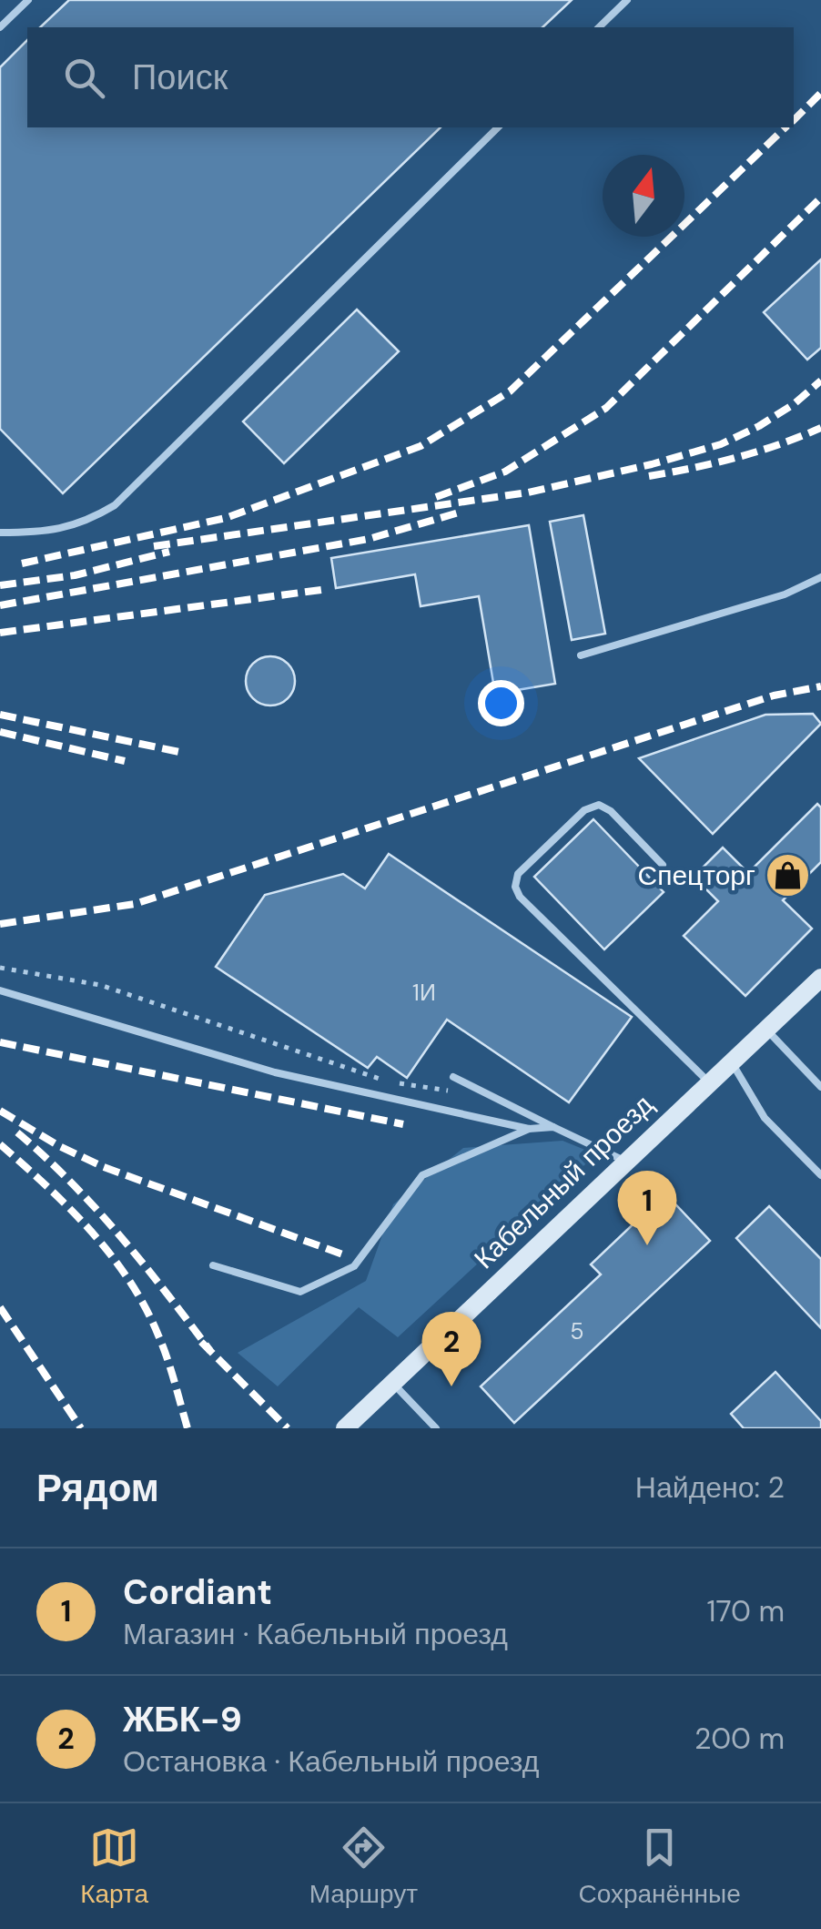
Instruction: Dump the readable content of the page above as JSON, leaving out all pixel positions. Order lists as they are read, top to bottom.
{
  "streets": {
    "street": ["Кабельный проезд"]
  },
  "places": {
    "shop": ["Спецторг"]
  },
  "house_numbers": ["1И", "5"],
  "north": "top",
  "page": {
    "search": "Поиск",
    "pins": ["1", "2"],
    "heading": ["Рядом", "Найдено: 2"],
    "list": [
      {
        "mark": "1",
        "name": "Cordiant",
        "note": "Магазин · Кабельный проезд",
        "value": "170 m"
      },
      {
        "mark": "2",
        "name": "ЖБК-9",
        "note": "Остановка · Кабельный проезд",
        "value": "200 m"
      }
    ],
    "nav": ["Карта", "Маршрут", "Сохранённые"]
  }
}
